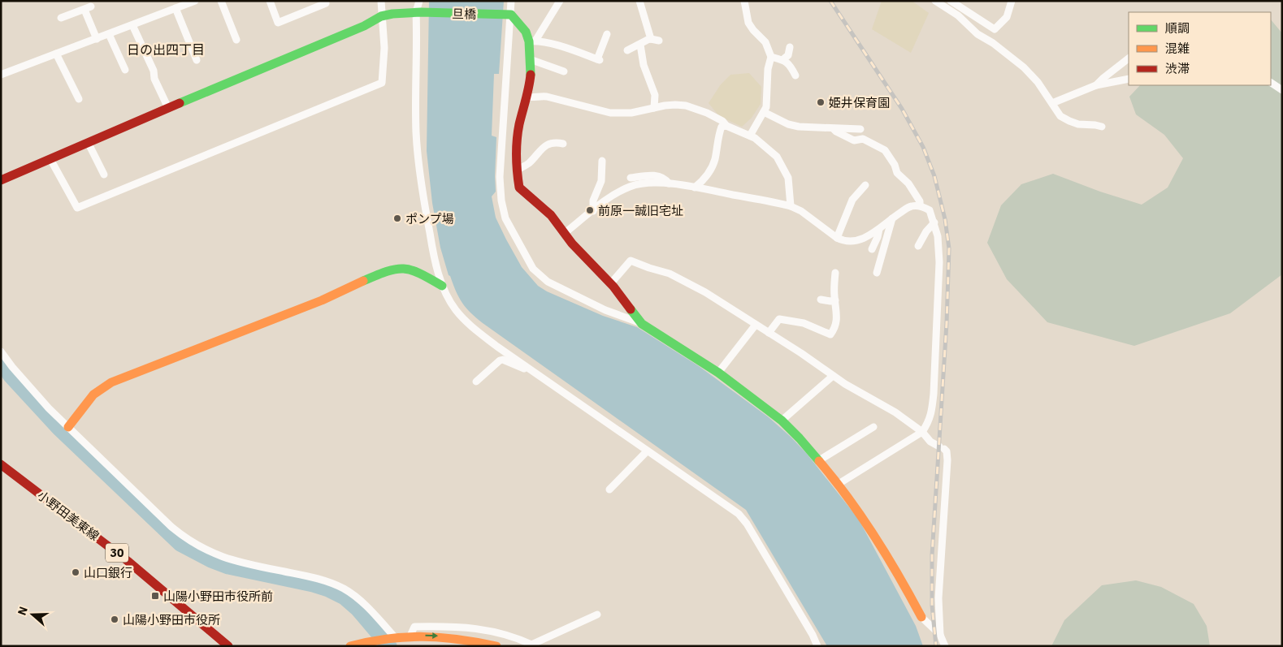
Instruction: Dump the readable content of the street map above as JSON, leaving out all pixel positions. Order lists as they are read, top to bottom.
{
  "streets": {
    "main road": ["旦橋", "小野田美東線", "30"]
  },
  "districts": ["日の出四丁目"],
  "places": {
    "other": [
      "姫井保育園",
      "前原一誠旧宅址",
      "ポンプ場",
      "山口銀行",
      "山陽小野田市役所"
    ],
    "transit": ["山陽小野田市役所前"]
  },
  "legend": ["順調", "混雑", "渋滞"],
  "north": "left"
}
